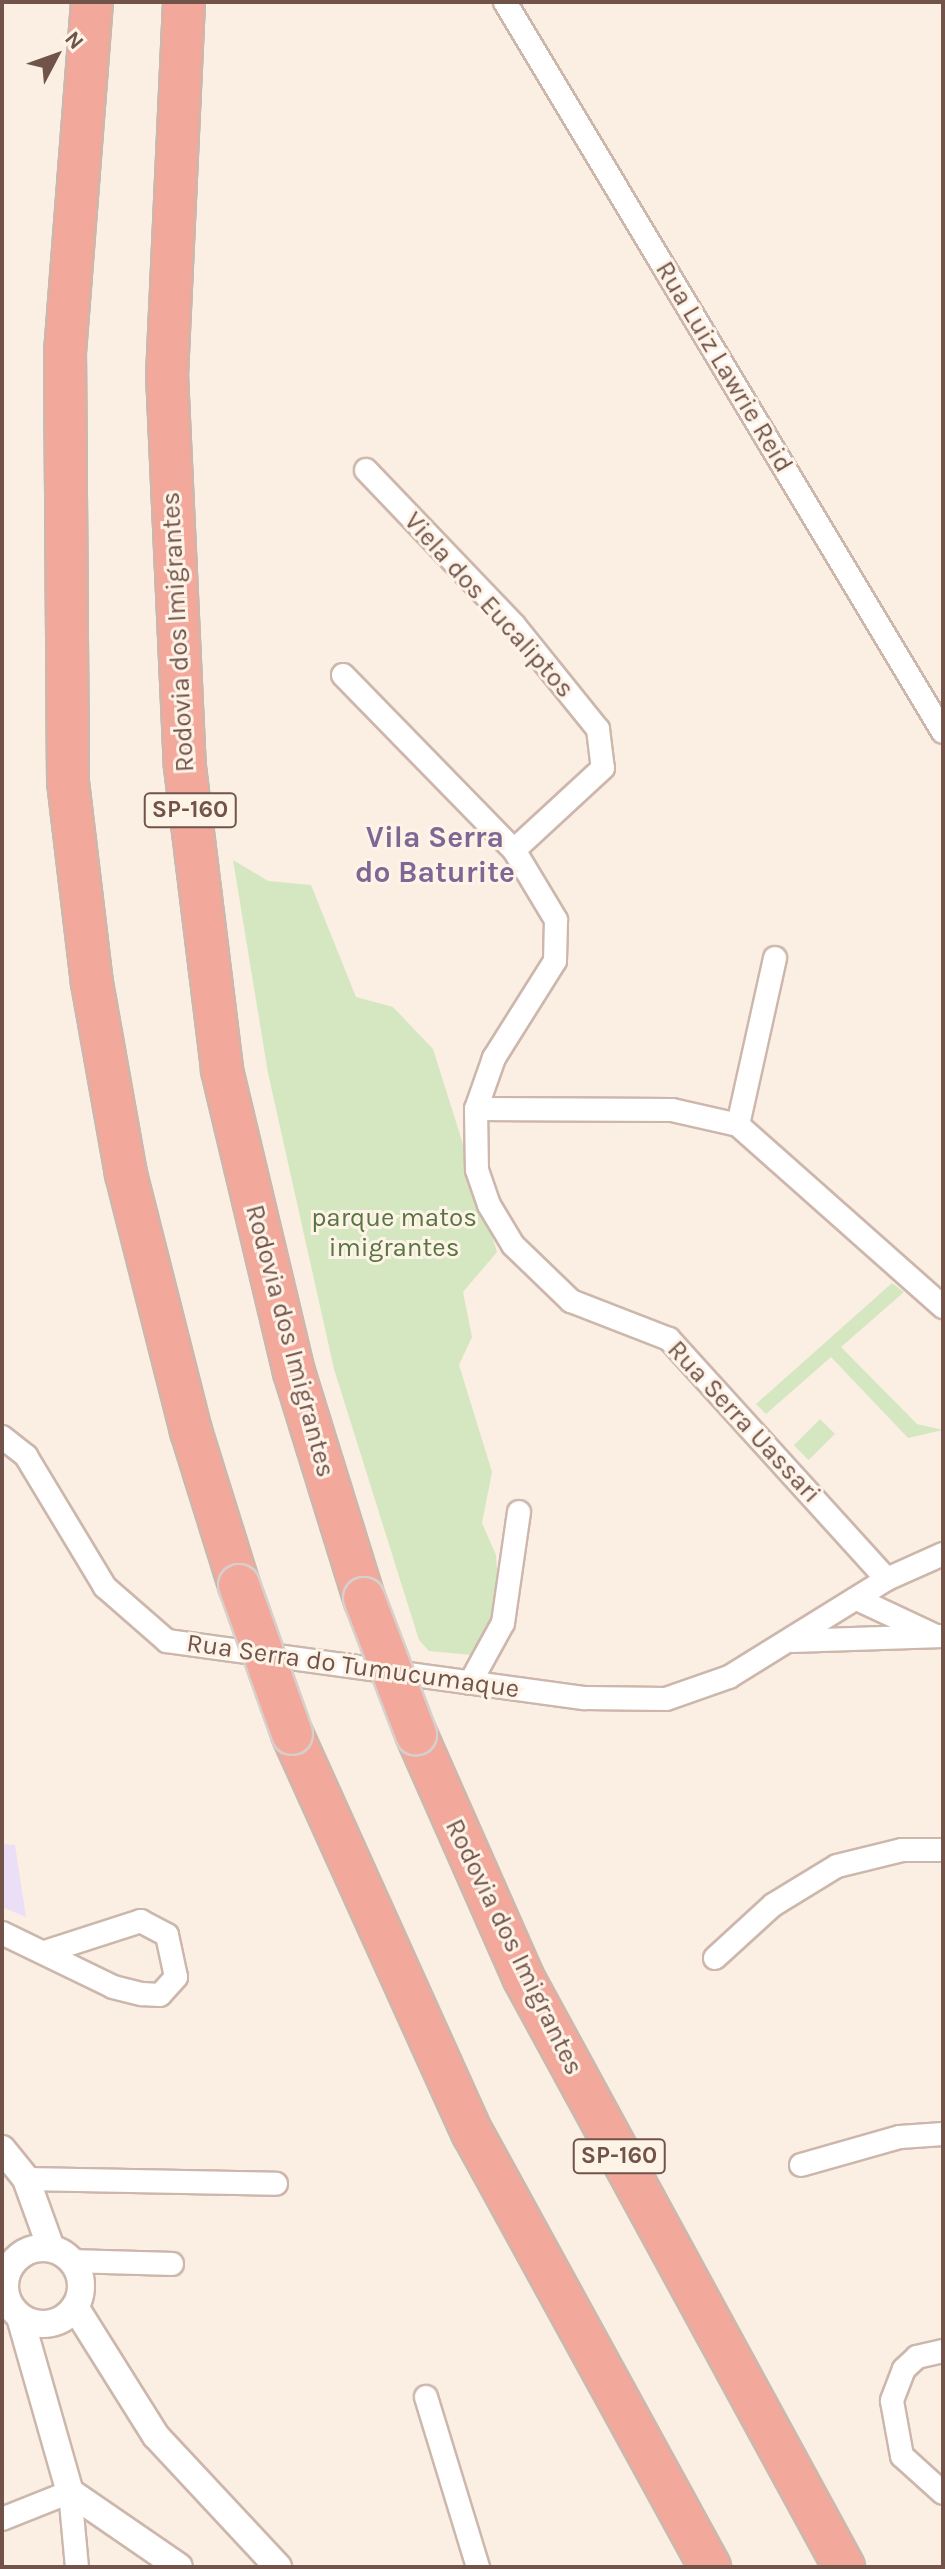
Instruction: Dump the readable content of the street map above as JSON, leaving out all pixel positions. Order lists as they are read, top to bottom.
{
  "streets": {
    "highway": ["Rodovia dos Imigrantes", "SP-160"],
    "street": [
      "Rua Luiz Lawrie Reid",
      "Viela dos Eucaliptos",
      "Rua Serra Uassari",
      "Rua Serra do Tumucumaque"
    ]
  },
  "crossings": [
    ["Viela dos Eucaliptos", "Rua Serra Uassari"],
    ["Rua Serra Uassari", "Rua Serra do Tumucumaque"]
  ],
  "districts": ["Vila Serra do Baturite"],
  "parks": ["parque matos imigrantes"],
  "north": "top right"
}
